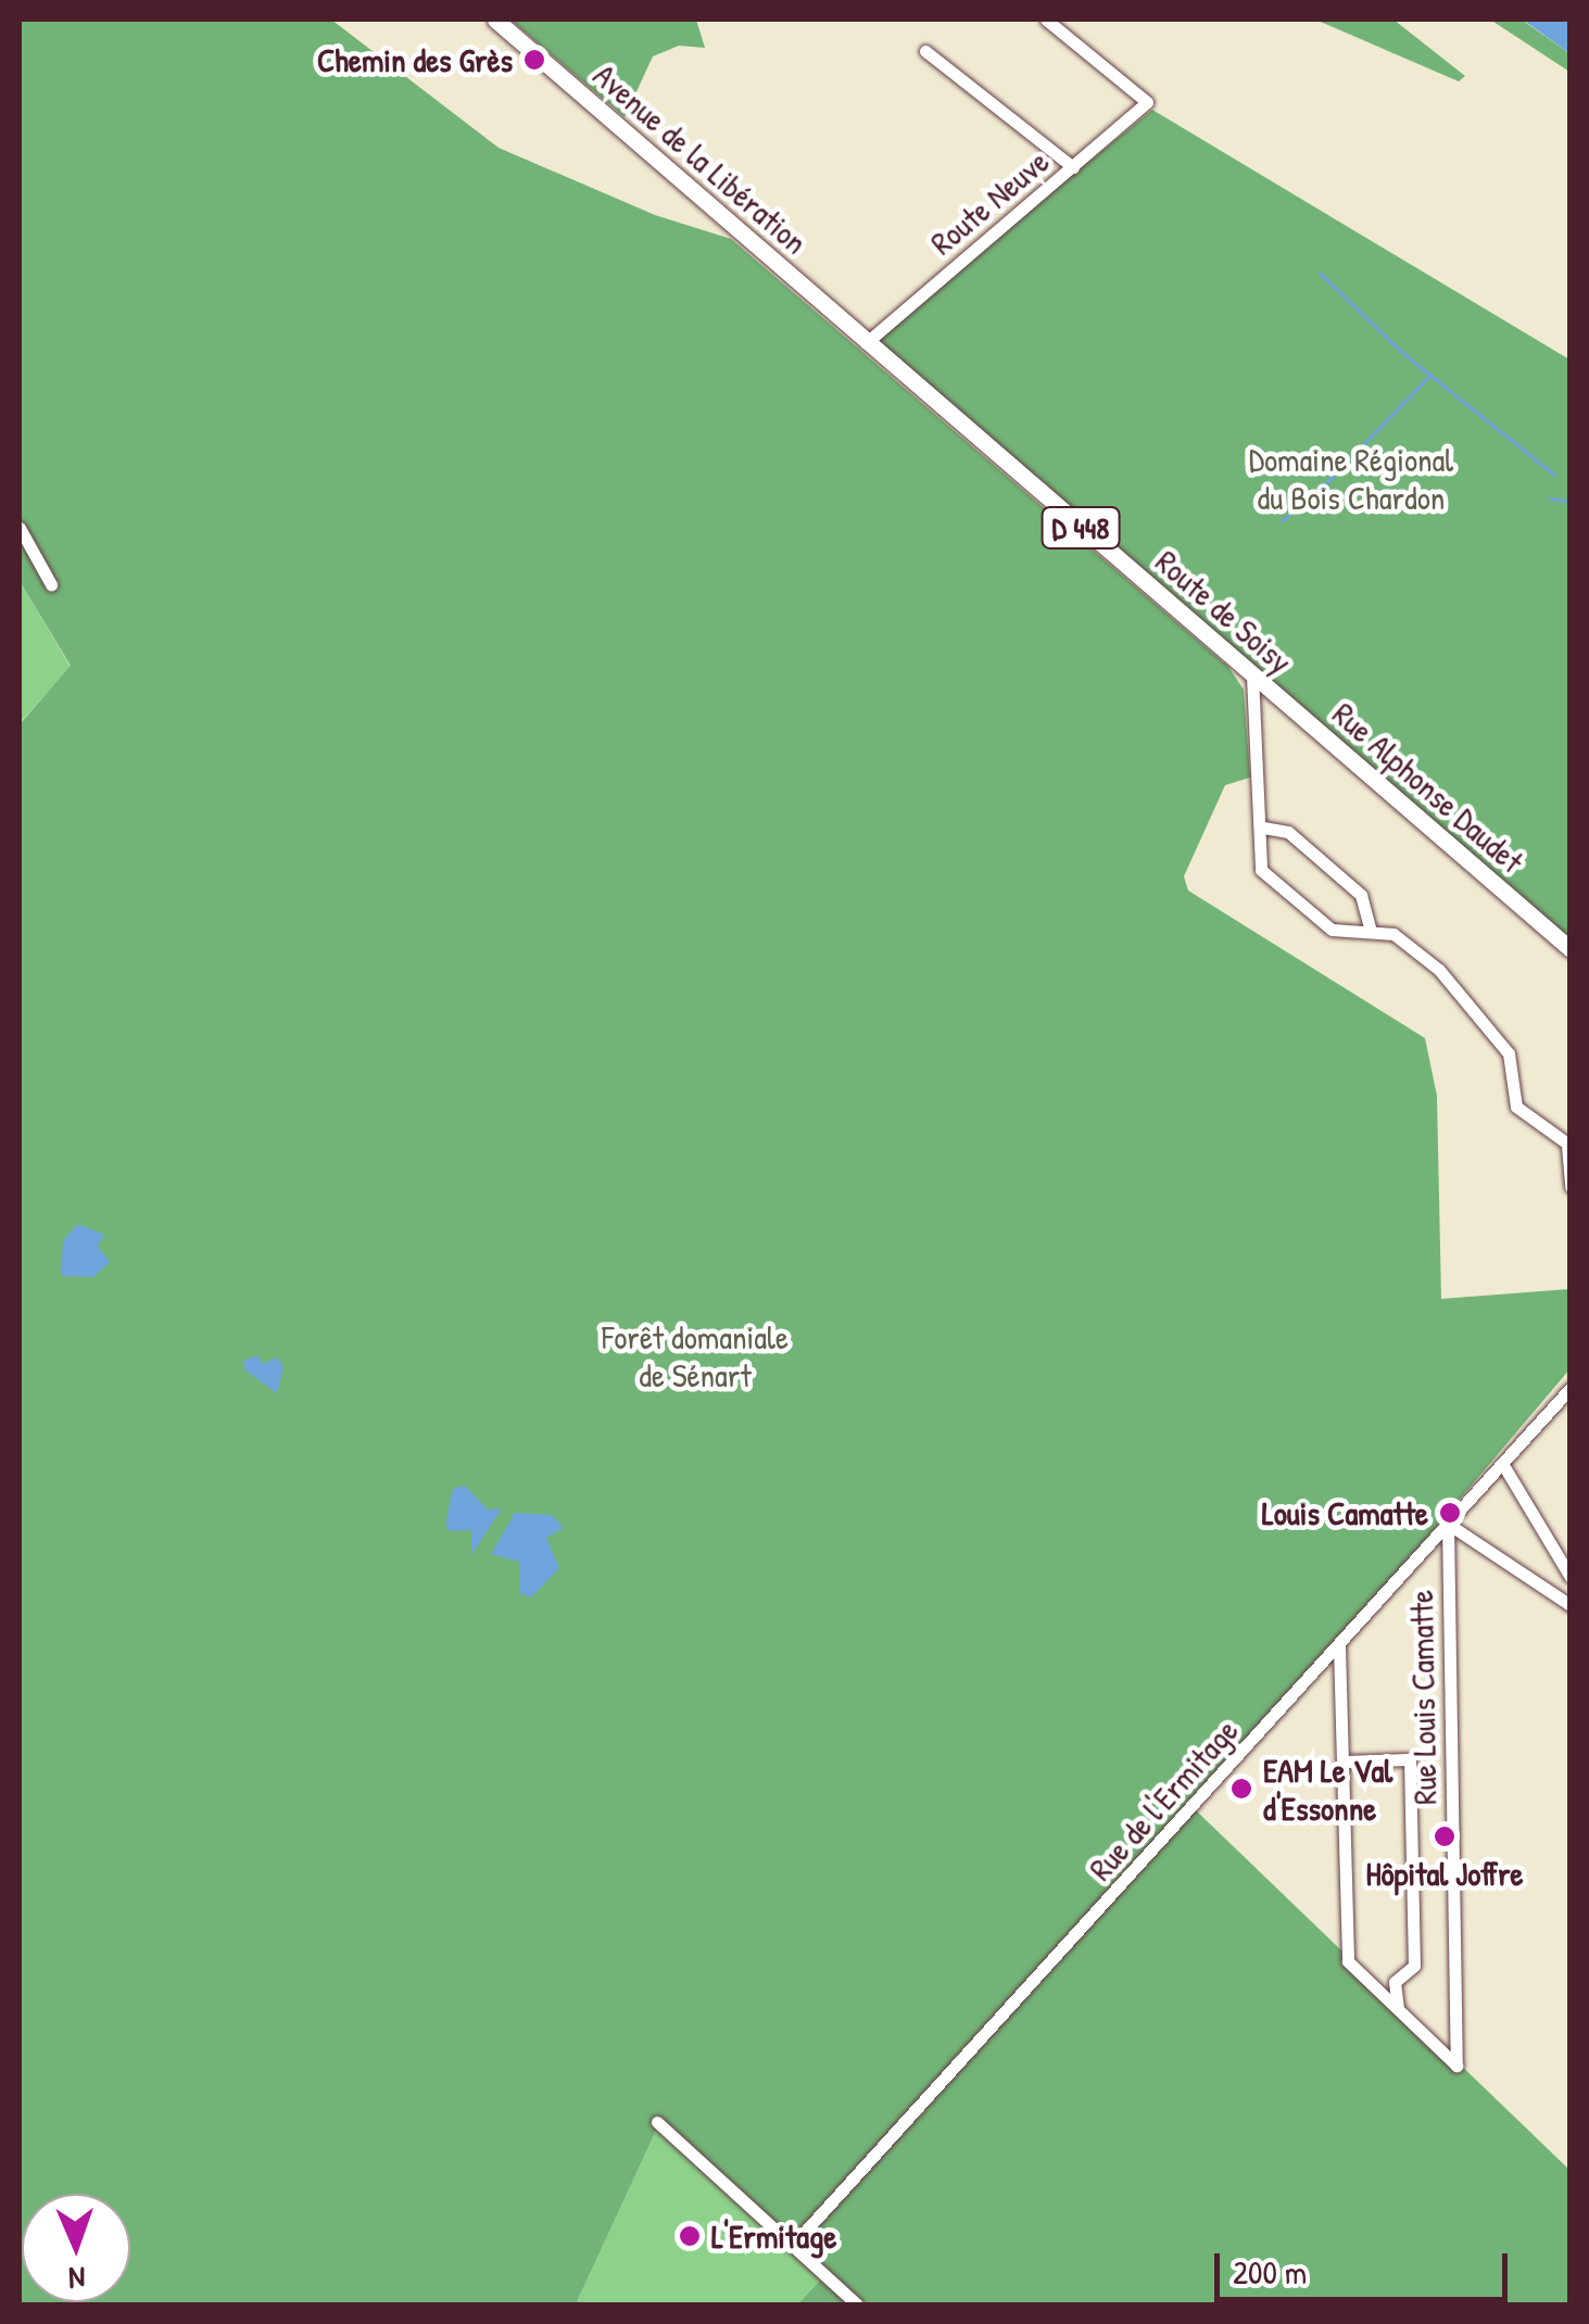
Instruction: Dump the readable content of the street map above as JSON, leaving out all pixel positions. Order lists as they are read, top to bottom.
{
  "streets": {
    "main road": [
      "Avenue de la Libération",
      "D 448",
      "Route de Soisy",
      "Rue Alphonse Daudet"
    ],
    "street": ["Route Neuve", "Rue Louis Camatte", "Rue de l'Ermitage"]
  },
  "crossings": [
    ["Avenue de la Libération", "Route Neuve"],
    ["Avenue de la Libération", "Route de Soisy"],
    ["Route Neuve", "Route de Soisy"],
    ["Route de Soisy", "Rue Alphonse Daudet"],
    ["Rue Louis Camatte", "Rue de l'Ermitage"]
  ],
  "parks": ["Domaine Régional du Bois Chardon", "Forêt domaniale de Sénart"],
  "places": [
    "Chemin des Grès",
    "Louis Camatte",
    "EAM Le Val d'Essonne",
    "Hôpital Joffre",
    "L'Ermitage"
  ],
  "scale_bar": "200 m",
  "north": "bottom"
}
